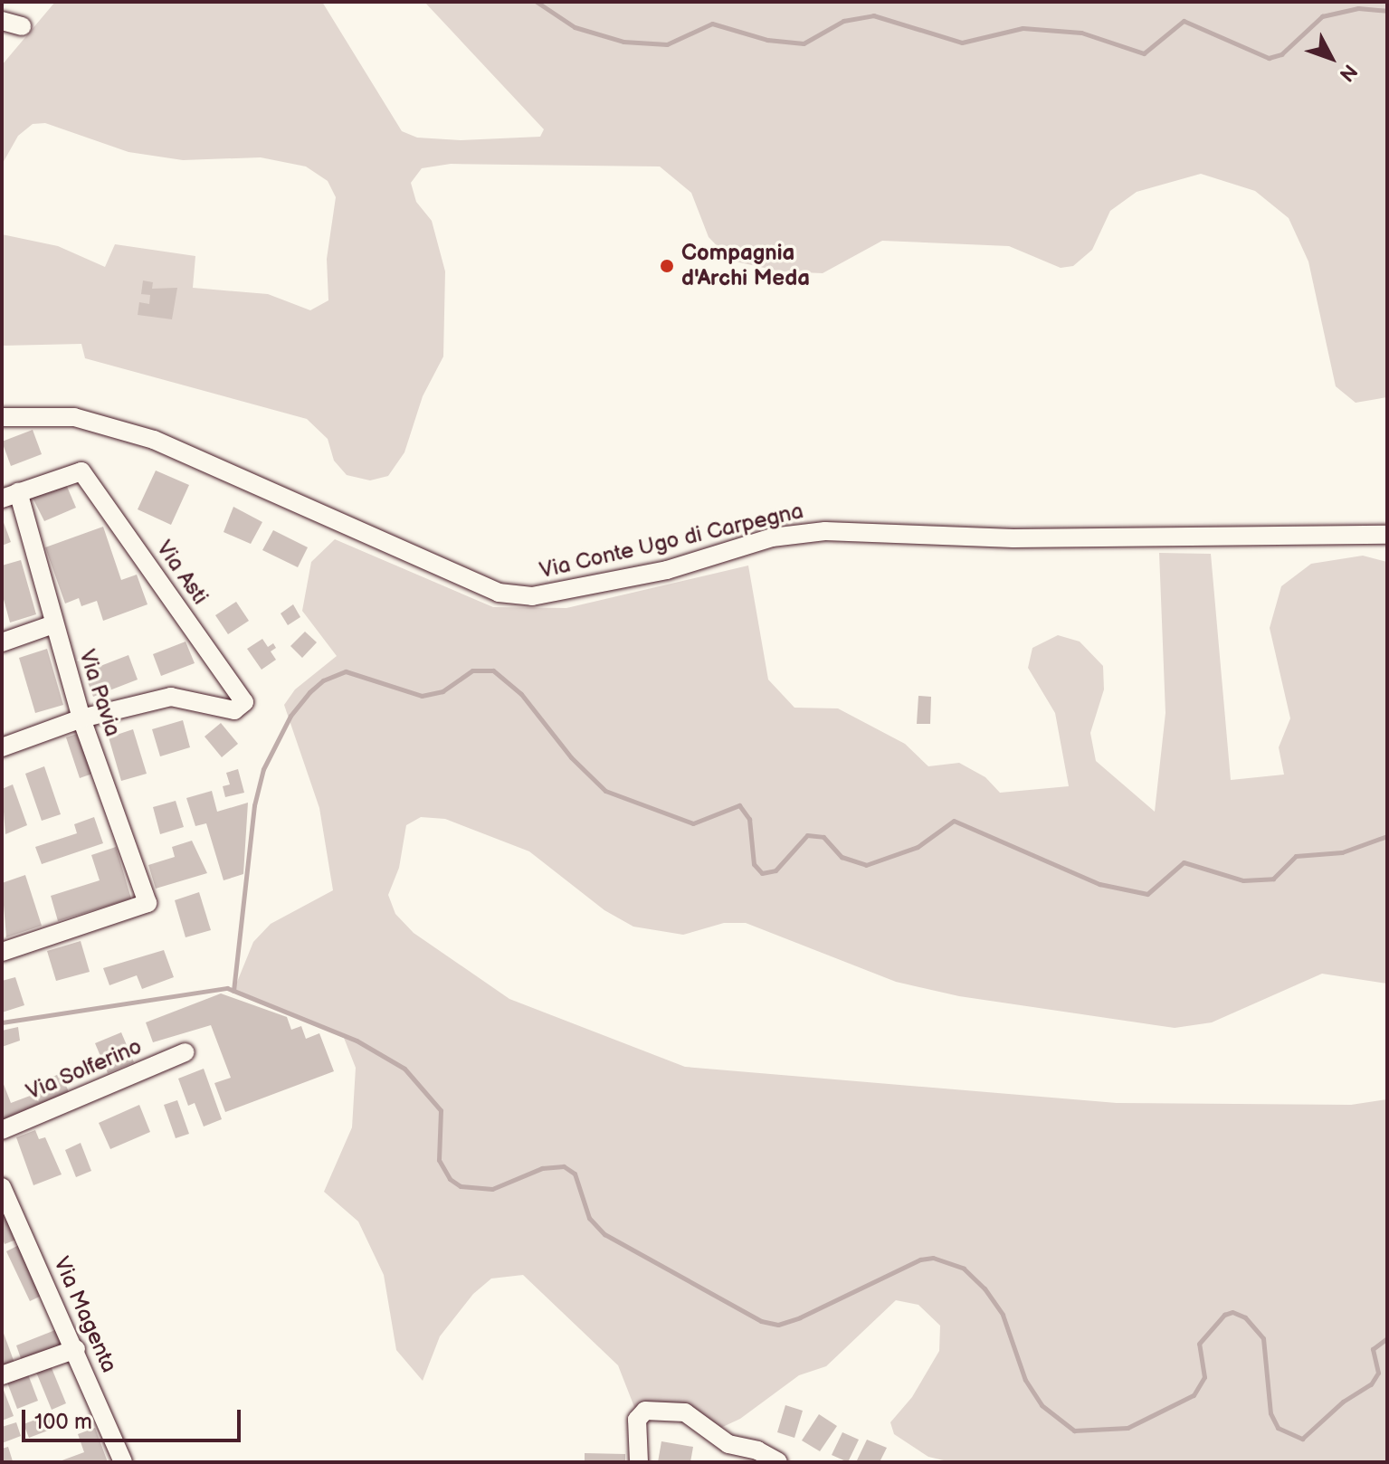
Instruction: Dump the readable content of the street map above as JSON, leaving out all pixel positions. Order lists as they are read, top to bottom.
{
  "streets": {
    "street": [
      "Via Conte Ugo di Carpegna",
      "Via Asti",
      "Via Pavia",
      "Via Solferino",
      "Via Magenta"
    ]
  },
  "crossings": [
    ["Via Asti", "Via Pavia"]
  ],
  "places": ["Compagnia d'Archi Meda"],
  "scale_bar": "100 m",
  "north": "bottom right"
}
